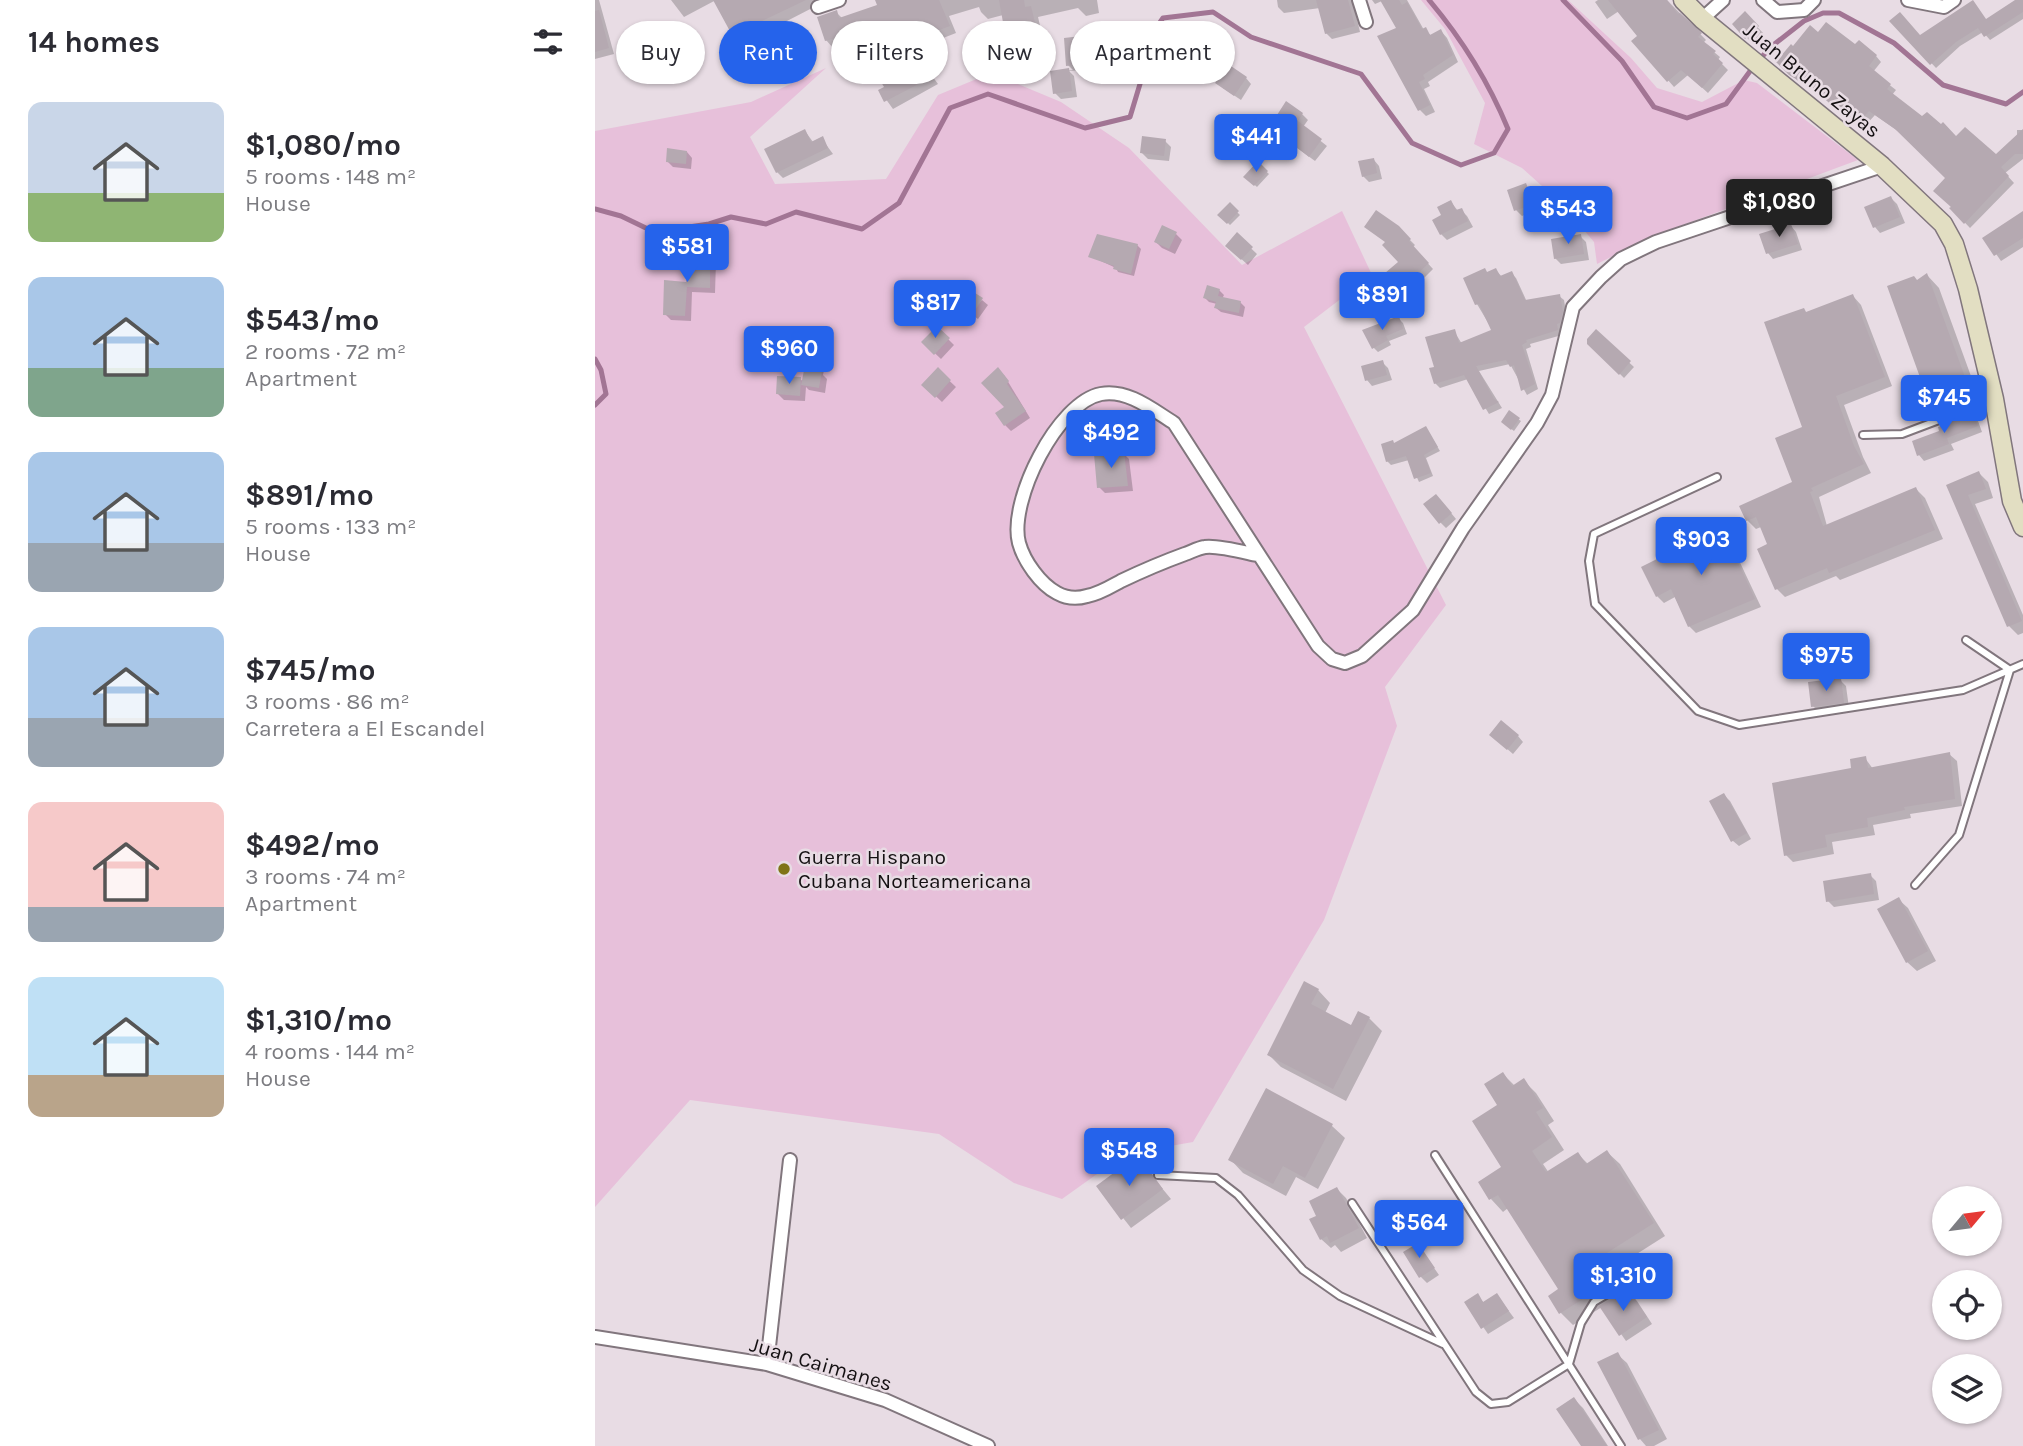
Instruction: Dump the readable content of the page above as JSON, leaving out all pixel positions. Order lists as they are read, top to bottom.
{
  "streets": {
    "street": ["Juan Bruno Zayas", "Juan Caimanes"]
  },
  "places": ["Guerra Hispano Cubana Norteamericana"],
  "north": "top right",
  "page": {
    "heading": "14 homes",
    "chip": [
      "Buy",
      "Rent",
      "Filters",
      "New",
      "Apartment"
    ],
    "list": [
      {
        "name": "$1,080/mo",
        "note": "5 rooms · 148 m² · House"
      },
      {
        "name": "$543/mo",
        "note": "2 rooms · 72 m² · Apartment"
      },
      {
        "name": "$891/mo",
        "note": "5 rooms · 133 m² · House"
      },
      {
        "name": "$745/mo",
        "note": "3 rooms · 86 m² · Carretera a El Escandel"
      },
      {
        "name": "$492/mo",
        "note": "3 rooms · 74 m² · Apartment"
      },
      {
        "name": "$1,310/mo",
        "note": "4 rooms · 144 m² · House"
      }
    ],
    "price": [
      "$441",
      "$1,080",
      "$543",
      "$581",
      "$891",
      "$817",
      "$960",
      "$745",
      "$492",
      "$903",
      "$975",
      "$548",
      "$564",
      "$1,310"
    ]
  }
}
